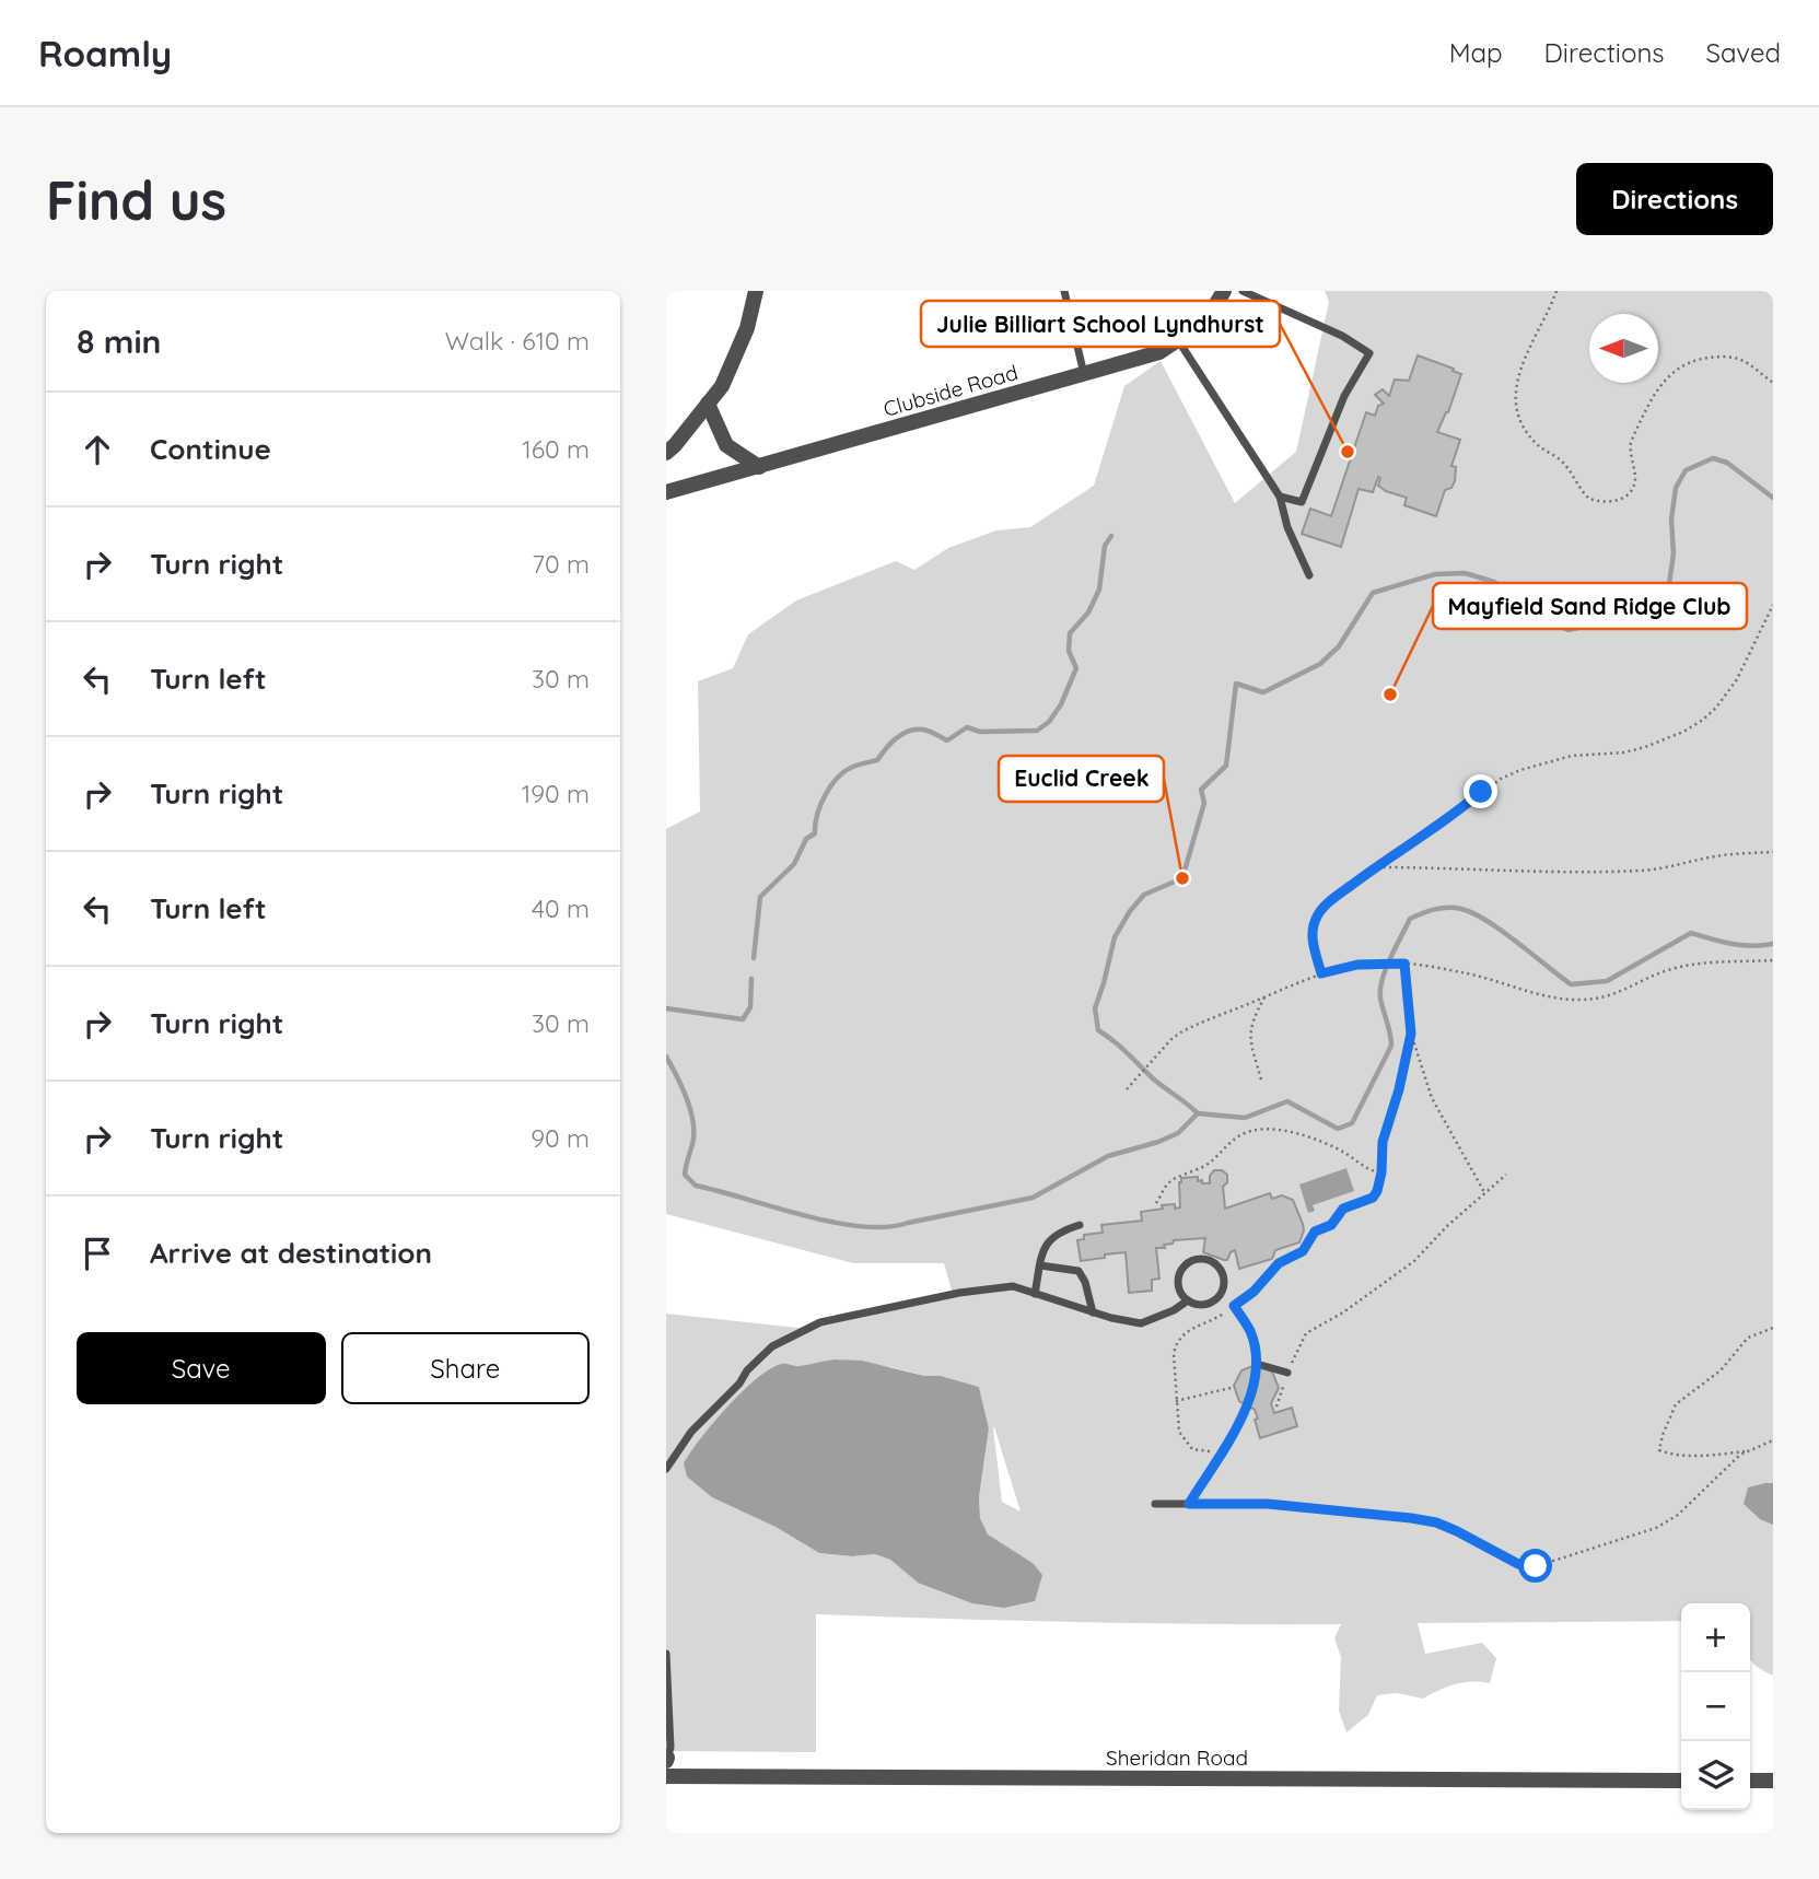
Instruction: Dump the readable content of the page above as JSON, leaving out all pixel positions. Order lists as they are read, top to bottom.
{
  "streets": {
    "street": ["Clubside Road", "Sheridan Road"]
  },
  "places": ["Julie Billiart School Lyndhurst", "Mayfield Sand Ridge Club", "Euclid Creek"],
  "north": "left",
  "page": {
    "header": "Roamly",
    "nav": ["Map", "Directions", "Saved"],
    "buttons": [
      "Directions",
      ["Save", "Share"]
    ],
    "title": "Find us",
    "heading": ["8 min", "Walk · 610 m"],
    "list": [
      ["Continue", "160 m"],
      ["Turn right", "70 m"],
      ["Turn left", "30 m"],
      ["Turn right", "190 m"],
      ["Turn left", "40 m"],
      ["Turn right", "30 m"],
      ["Turn right", "90 m"],
      "Arrive at destination"
    ],
    "map_buttons": ["+", "−"]
  }
}
